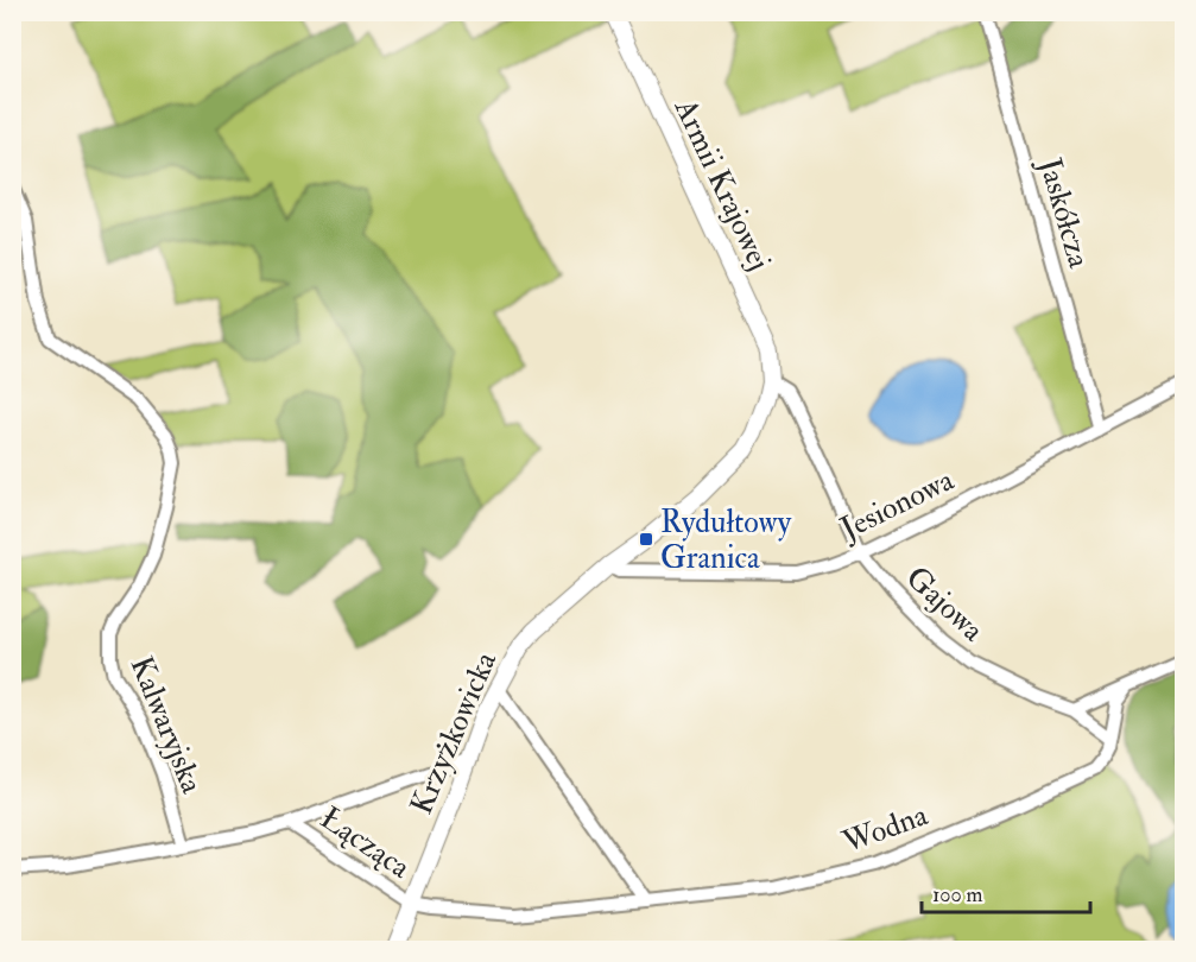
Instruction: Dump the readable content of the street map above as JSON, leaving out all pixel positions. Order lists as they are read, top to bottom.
{
  "streets": {
    "street": [
      "Armii Krajowej",
      "Jaskółcza",
      "Jesionowa",
      "Gajowa",
      "Kalwaryjska",
      "Krzyżkowicka",
      "Wodna",
      "Łącząca"
    ]
  },
  "crossings": [
    ["Armii Krajowej", "Gajowa"],
    ["Armii Krajowej", "Krzyżkowicka"],
    ["Jaskółcza", "Jesionowa"],
    ["Jesionowa", "Gajowa"],
    ["Jesionowa", "Krzyżkowicka"],
    ["Gajowa", "Krzyżkowicka"],
    ["Krzyżkowicka", "Wodna"],
    ["Krzyżkowicka", "Łącząca"],
    ["Wodna", "Łącząca"]
  ],
  "places": {
    "transit": ["Rydułtowy Granica"]
  },
  "scale_bar": "100 m"
}
